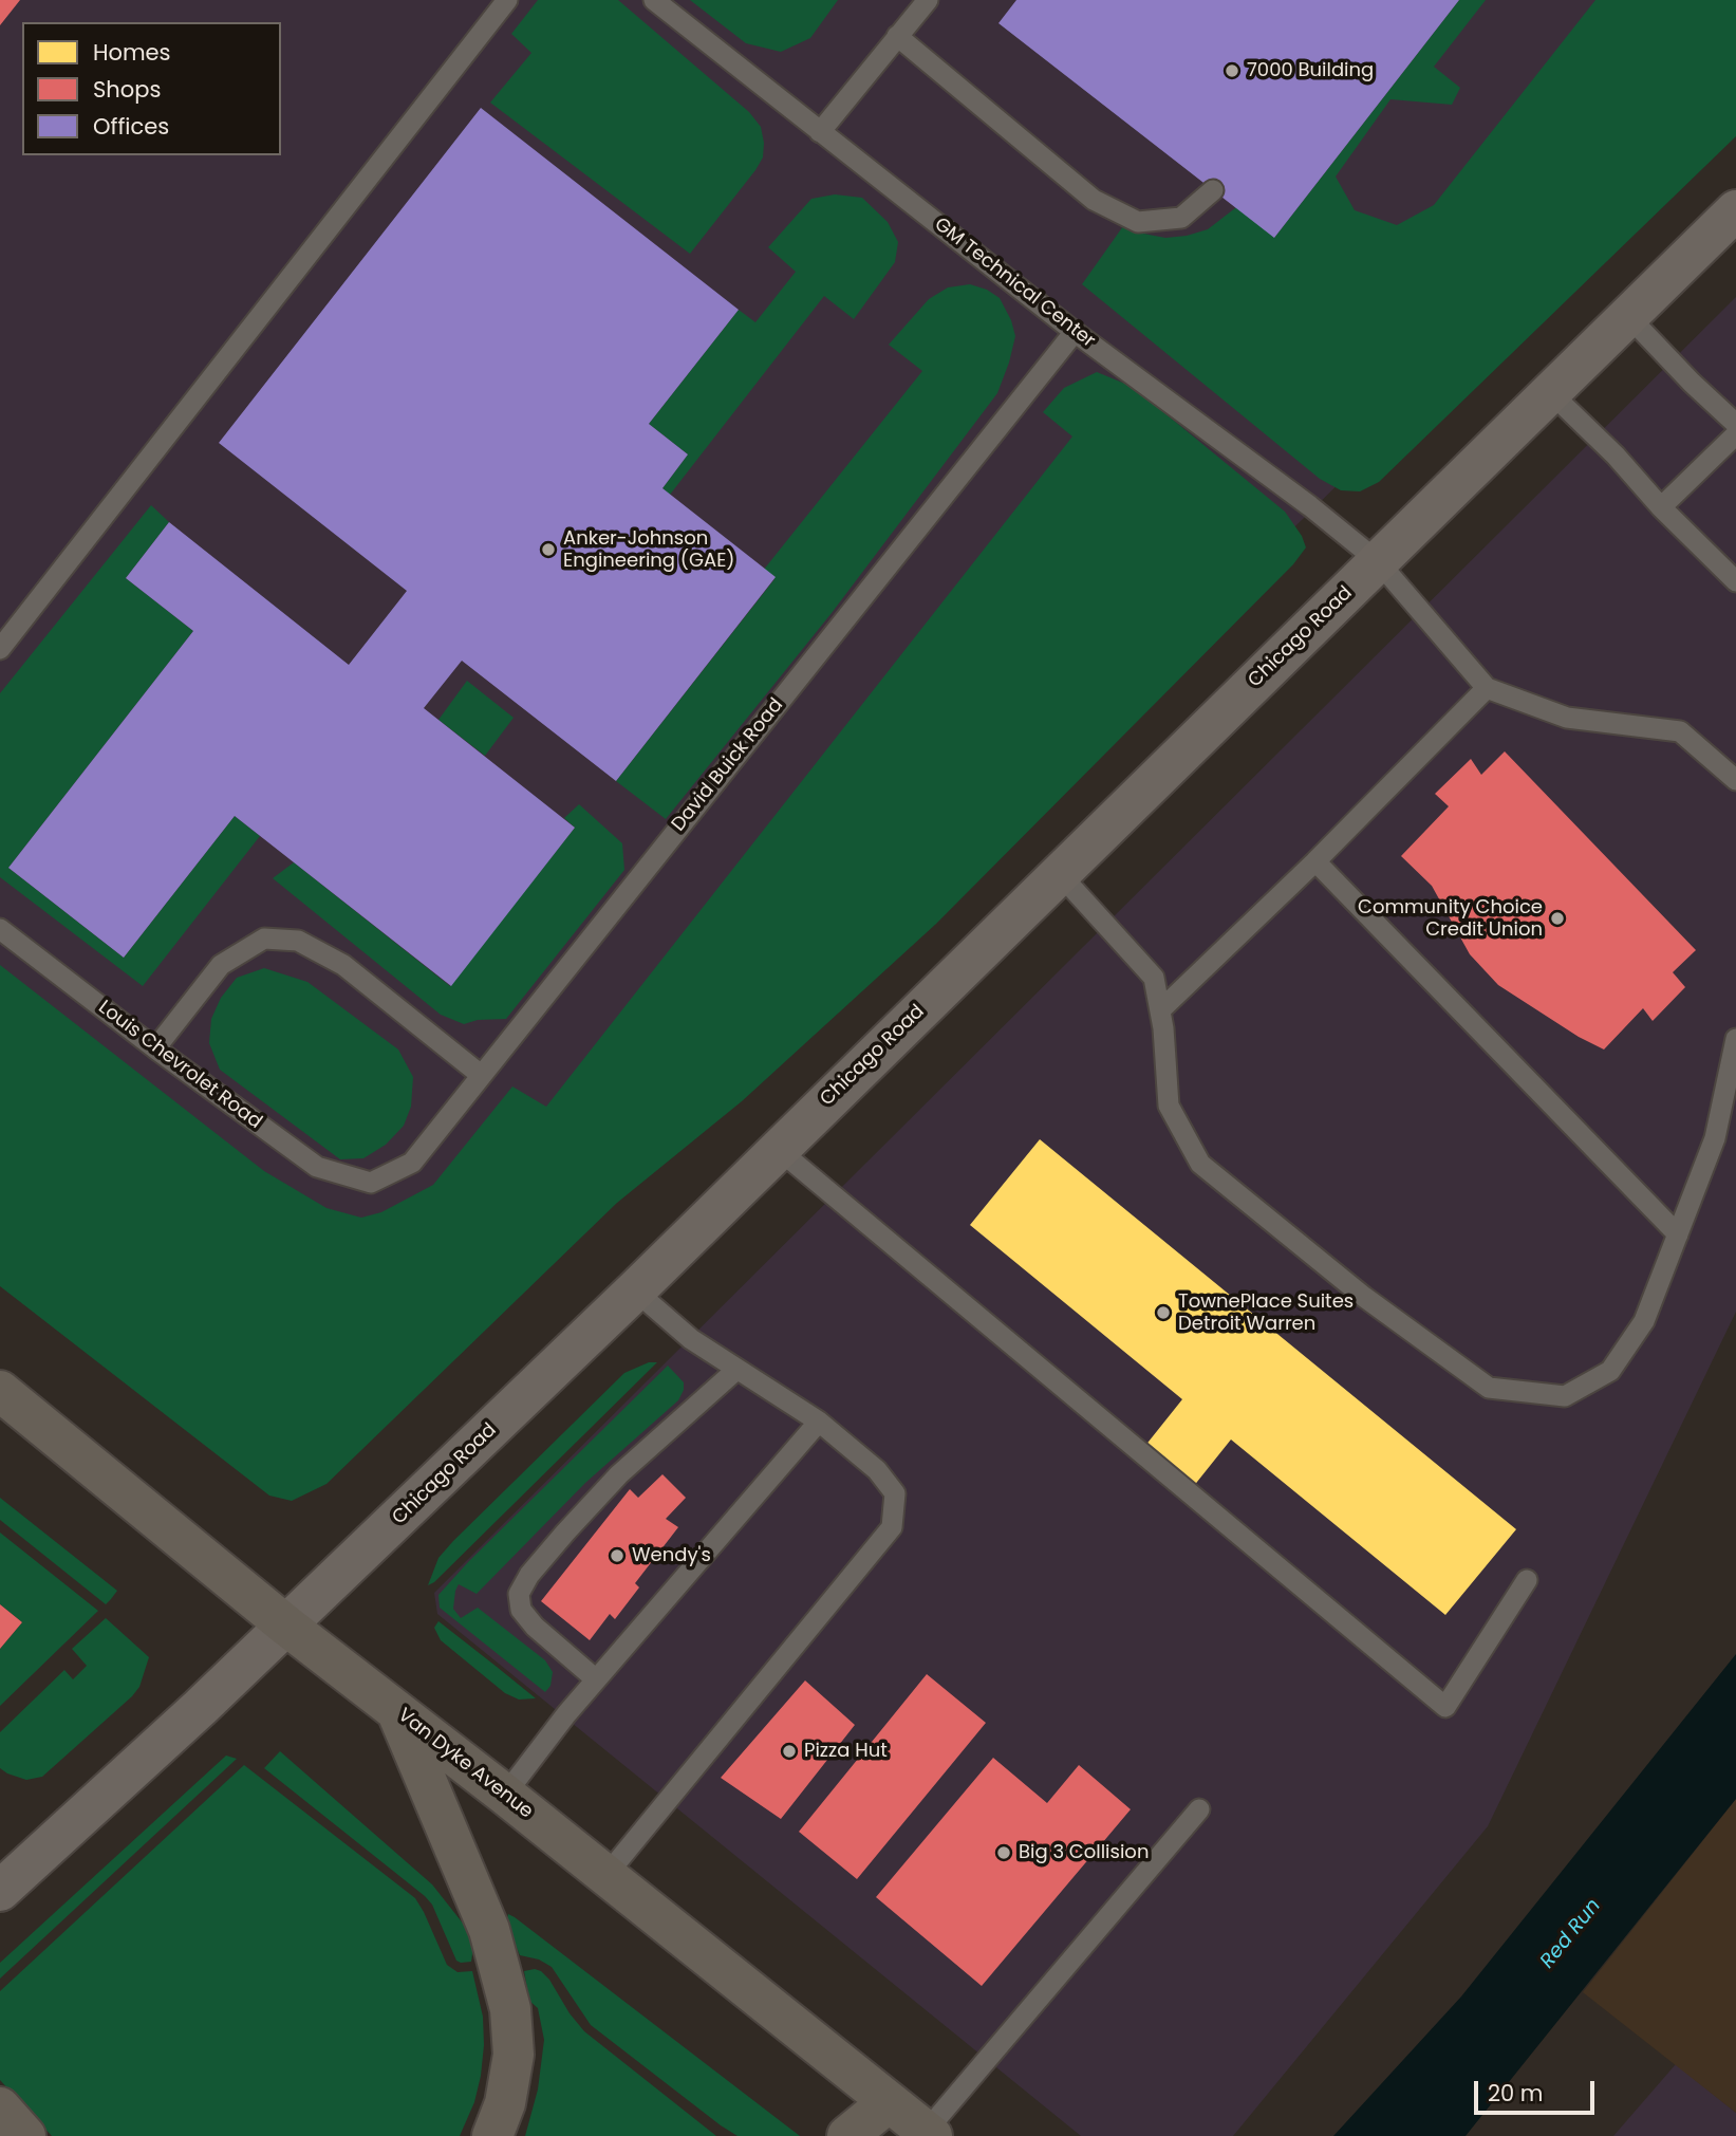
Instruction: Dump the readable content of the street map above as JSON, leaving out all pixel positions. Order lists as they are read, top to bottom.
{
  "streets": {
    "main road": ["Chicago Road", "Van Dyke Avenue"],
    "lane": ["GM Technical Center", "David Buick Road", "Louis Chevrolet Road"]
  },
  "crossings": [
    ["GM Technical Center", "Chicago Road"],
    ["GM Technical Center", "David Buick Road"],
    ["Chicago Road", "Van Dyke Avenue"],
    ["David Buick Road", "Louis Chevrolet Road"]
  ],
  "water": ["Red Run"],
  "places": [
    "7000 Building",
    "Anker-Johnson Engineering (GAE)",
    "Community Choice Credit Union",
    "TownePlace Suites Detroit Warren",
    "Wendy's",
    "Pizza Hut",
    "Big 3 Collision"
  ],
  "legend": ["Homes", "Shops", "Offices"],
  "scale_bar": "20 m"
}
